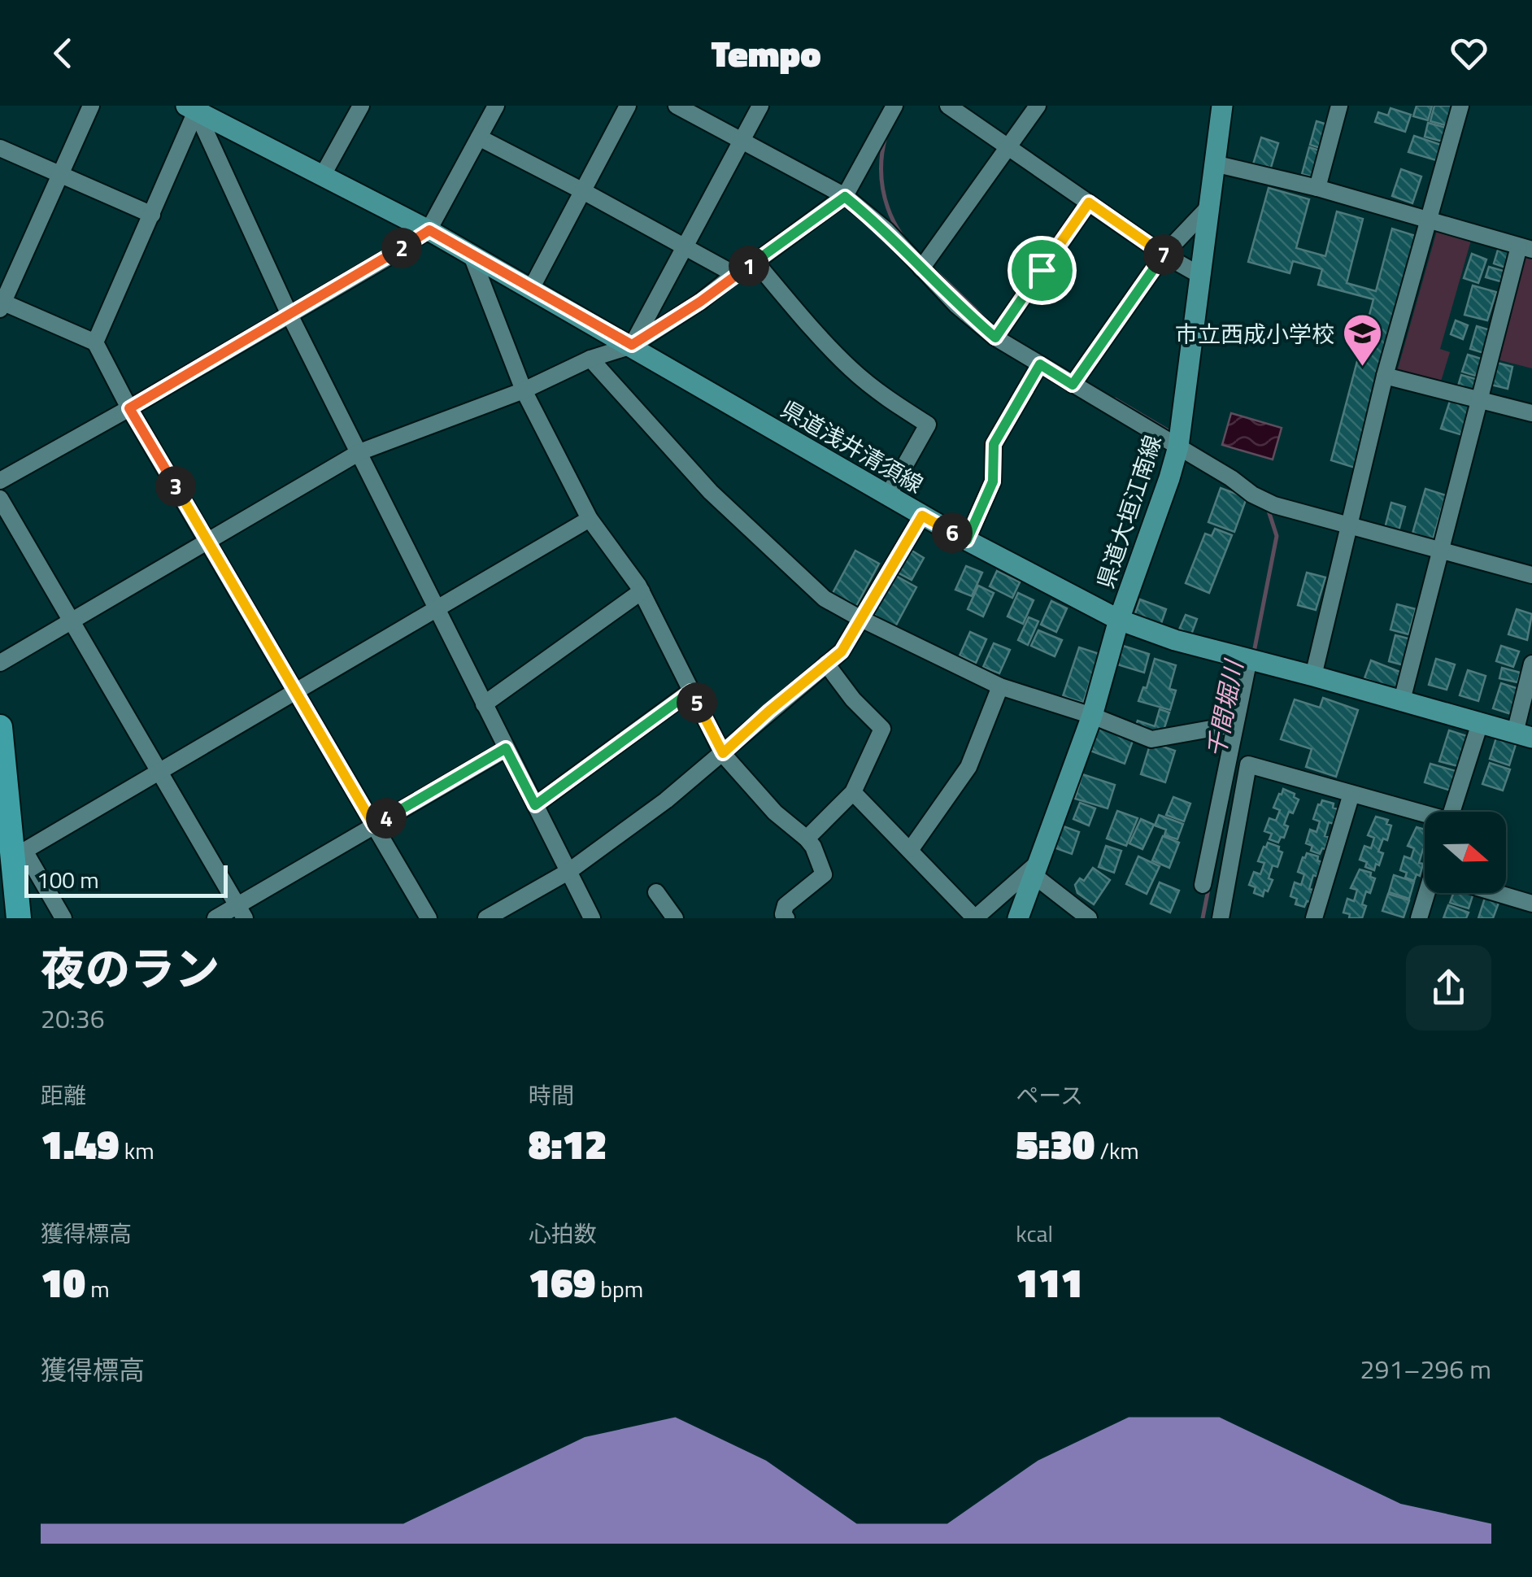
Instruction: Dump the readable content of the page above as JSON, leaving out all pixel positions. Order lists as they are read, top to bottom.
{
  "streets": {
    "main road": ["県道浅井清須線", "県道大垣江南線"]
  },
  "crossings": [
    ["県道浅井清須線", "県道大垣江南線"]
  ],
  "water": ["千間堀川"],
  "places": {
    "school or university": ["市立西成小学校"]
  },
  "scale_bar": "100 m",
  "north": "right",
  "page": {
    "header": "Tempo",
    "pins": [
      "2",
      "7",
      "1",
      "3",
      "6",
      "5",
      "4"
    ],
    "scale": "100 m",
    "heading": ["夜のラン", "20:36"],
    "stats": [
      ["距離", "1.49 km"],
      ["時間", "8:12"],
      ["ペース", "5:30 /km"],
      ["獲得標高", "10 m"],
      ["心拍数", "169 bpm"],
      ["kcal", "111"]
    ],
    "chart": ["獲得標高", "291–296 m"]
  }
}
